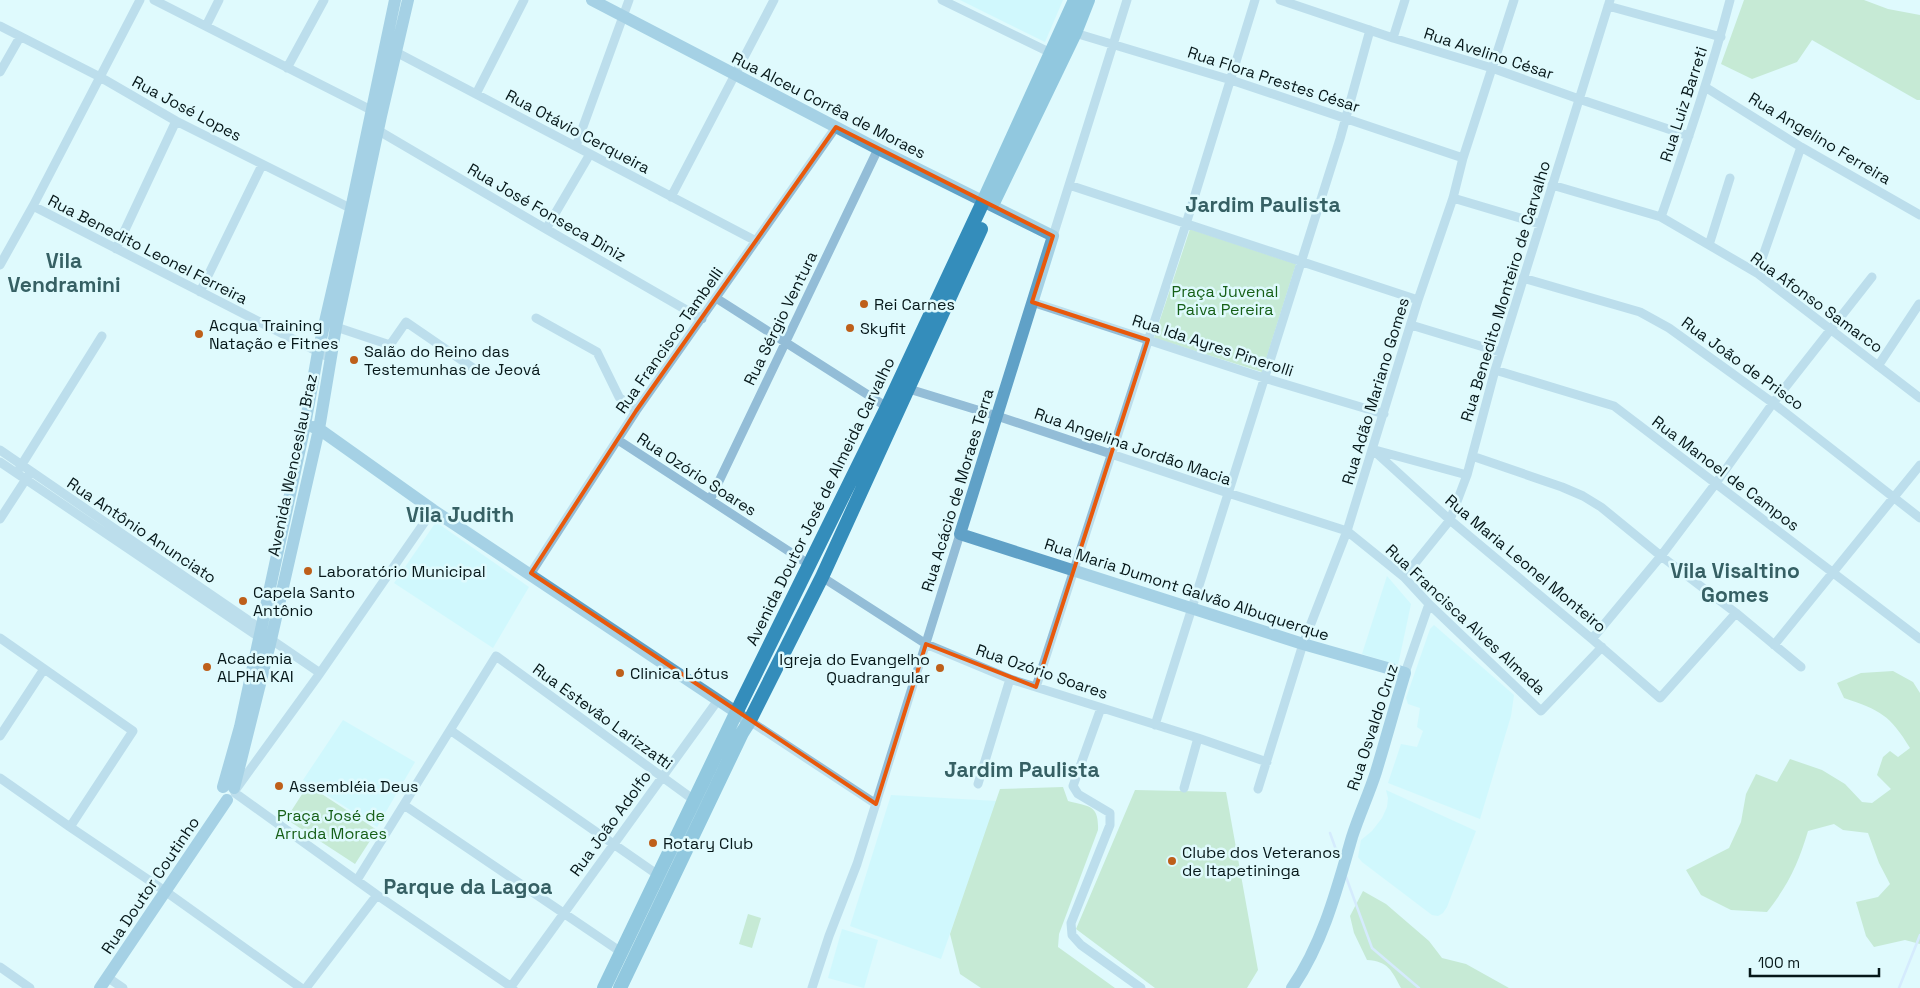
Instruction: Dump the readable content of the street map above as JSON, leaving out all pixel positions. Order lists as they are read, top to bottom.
{
  "streets": {
    "main road": ["Avenida Doutor José de Almeida Carvalho"],
    "street": [
      "Rua Avelino César",
      "Rua Flora Prestes César",
      "Rua Luiz Barreti",
      "Rua Alceu Corrêa de Moraes",
      "Rua José Lopes",
      "Rua Otávio Cerqueira",
      "Rua Angelino Ferreira",
      "Rua José Fonseca Diniz",
      "Rua Benedito Leonel Ferreira",
      "Rua Benedito Monteiro de Carvalho",
      "Rua Afonso Samarco",
      "Rua Sérgio Ventura",
      "Rua Francisco Tambelli",
      "Rua Ida Ayres Pinerolli",
      "Rua João de Prisco",
      "Rua Adão Mariano Gomes",
      "Rua Angelina Jordão Macia",
      "Avenida Wenceslau Braz",
      "Rua Manoel de Campos",
      "Rua Ozório Soares",
      "Rua Acácio de Moraes Terra",
      "Rua Antônio Anunciato",
      "Rua Maria Leonel Monteiro",
      "Rua Maria Dumont Galvão Albuquerque",
      "Rua Francisca Alves Almada",
      "Rua Estevão Larizzatti",
      "Rua Osvaldo Cruz",
      "Rua João Adolfo",
      "Rua Doutor Coutinho"
    ]
  },
  "crossings": [
    ["Rua Avelino César", "Rua Luiz Barreti"],
    ["Rua Avelino César", "Rua Benedito Monteiro de Carvalho"],
    ["Rua Avelino César", "Rua Adão Mariano Gomes"],
    ["Rua Flora Prestes César", "Rua Adão Mariano Gomes"],
    ["Rua Flora Prestes César", "Rua Acácio de Moraes Terra"],
    ["Rua Flora Prestes César", "Avenida Doutor José de Almeida Carvalho"],
    ["Rua Luiz Barreti", "Rua Angelino Ferreira"],
    ["Rua Luiz Barreti", "Rua Afonso Samarco"],
    ["Rua Alceu Corrêa de Moraes", "Rua Sérgio Ventura"],
    ["Rua Alceu Corrêa de Moraes", "Rua Francisco Tambelli"],
    ["Rua Alceu Corrêa de Moraes", "Rua Acácio de Moraes Terra"],
    ["Rua Alceu Corrêa de Moraes", "Avenida Doutor José de Almeida Carvalho"],
    ["Rua José Lopes", "Avenida Wenceslau Braz"],
    ["Rua Otávio Cerqueira", "Rua Francisco Tambelli"],
    ["Rua Otávio Cerqueira", "Avenida Wenceslau Braz"],
    ["Rua José Fonseca Diniz", "Rua Francisco Tambelli"],
    ["Rua José Fonseca Diniz", "Avenida Wenceslau Braz"],
    ["Rua Benedito Leonel Ferreira", "Avenida Wenceslau Braz"],
    ["Rua Benedito Monteiro de Carvalho", "Rua Afonso Samarco"],
    ["Rua Benedito Monteiro de Carvalho", "Rua João de Prisco"],
    ["Rua Benedito Monteiro de Carvalho", "Rua Manoel de Campos"],
    ["Rua Benedito Monteiro de Carvalho", "Rua Maria Leonel Monteiro"],
    ["Rua Benedito Monteiro de Carvalho", "Rua Francisca Alves Almada"],
    ["Rua Sérgio Ventura", "Rua Ozório Soares"],
    ["Rua Francisco Tambelli", "Rua Ozório Soares"],
    ["Rua Ida Ayres Pinerolli", "Rua Adão Mariano Gomes"],
    ["Rua Ida Ayres Pinerolli", "Rua Acácio de Moraes Terra"],
    ["Rua Adão Mariano Gomes", "Rua Angelina Jordão Macia"],
    ["Rua Adão Mariano Gomes", "Rua Ozório Soares"],
    ["Rua Adão Mariano Gomes", "Rua Maria Leonel Monteiro"],
    ["Rua Adão Mariano Gomes", "Rua Maria Dumont Galvão Albuquerque"],
    ["Rua Adão Mariano Gomes", "Rua Francisca Alves Almada"],
    ["Rua Angelina Jordão Macia", "Rua Acácio de Moraes Terra"],
    ["Rua Angelina Jordão Macia", "Avenida Doutor José de Almeida Carvalho"],
    ["Rua Angelina Jordão Macia", "Rua Francisca Alves Almada"],
    ["Avenida Wenceslau Braz", "Rua Antônio Anunciato"],
    ["Avenida Wenceslau Braz", "Rua Doutor Coutinho"],
    ["Rua Ozório Soares", "Rua Acácio de Moraes Terra"],
    ["Rua Ozório Soares", "Avenida Doutor José de Almeida Carvalho"],
    ["Rua Acácio de Moraes Terra", "Rua Maria Dumont Galvão Albuquerque"],
    ["Avenida Doutor José de Almeida Carvalho", "Rua Estevão Larizzatti"],
    ["Rua Antônio Anunciato", "Rua Doutor Coutinho"],
    ["Rua Maria Leonel Monteiro", "Rua Francisca Alves Almada"],
    ["Rua Maria Dumont Galvão Albuquerque", "Rua Osvaldo Cruz"],
    ["Rua Francisca Alves Almada", "Rua Osvaldo Cruz"],
    ["Rua Estevão Larizzatti", "Rua João Adolfo"]
  ],
  "districts": [
    "Jardim Paulista",
    "Vila Vendramini",
    "Vila Judith",
    "Vila Visaltino Gomes",
    "Jardim Paulista",
    "Parque da Lagoa"
  ],
  "parks": ["Praça Juvenal Paiva Pereira", "Praça José de Arruda Moraes"],
  "places": [
    "Rei Carnes",
    "Skyfit",
    "Acqua Training Natação e Fitnes",
    "Salão do Reino das Testemunhas de Jeová",
    "Laboratório Municipal",
    "Capela Santo Antônio",
    "Academia ALPHA KAI",
    "Igreja do Evangelho Quadrangular",
    "Clinica Lótus",
    "Assembléia Deus",
    "Rotary Club",
    "Clube dos Veteranos de Itapetininga"
  ],
  "scale_bar": "100 m"
}
